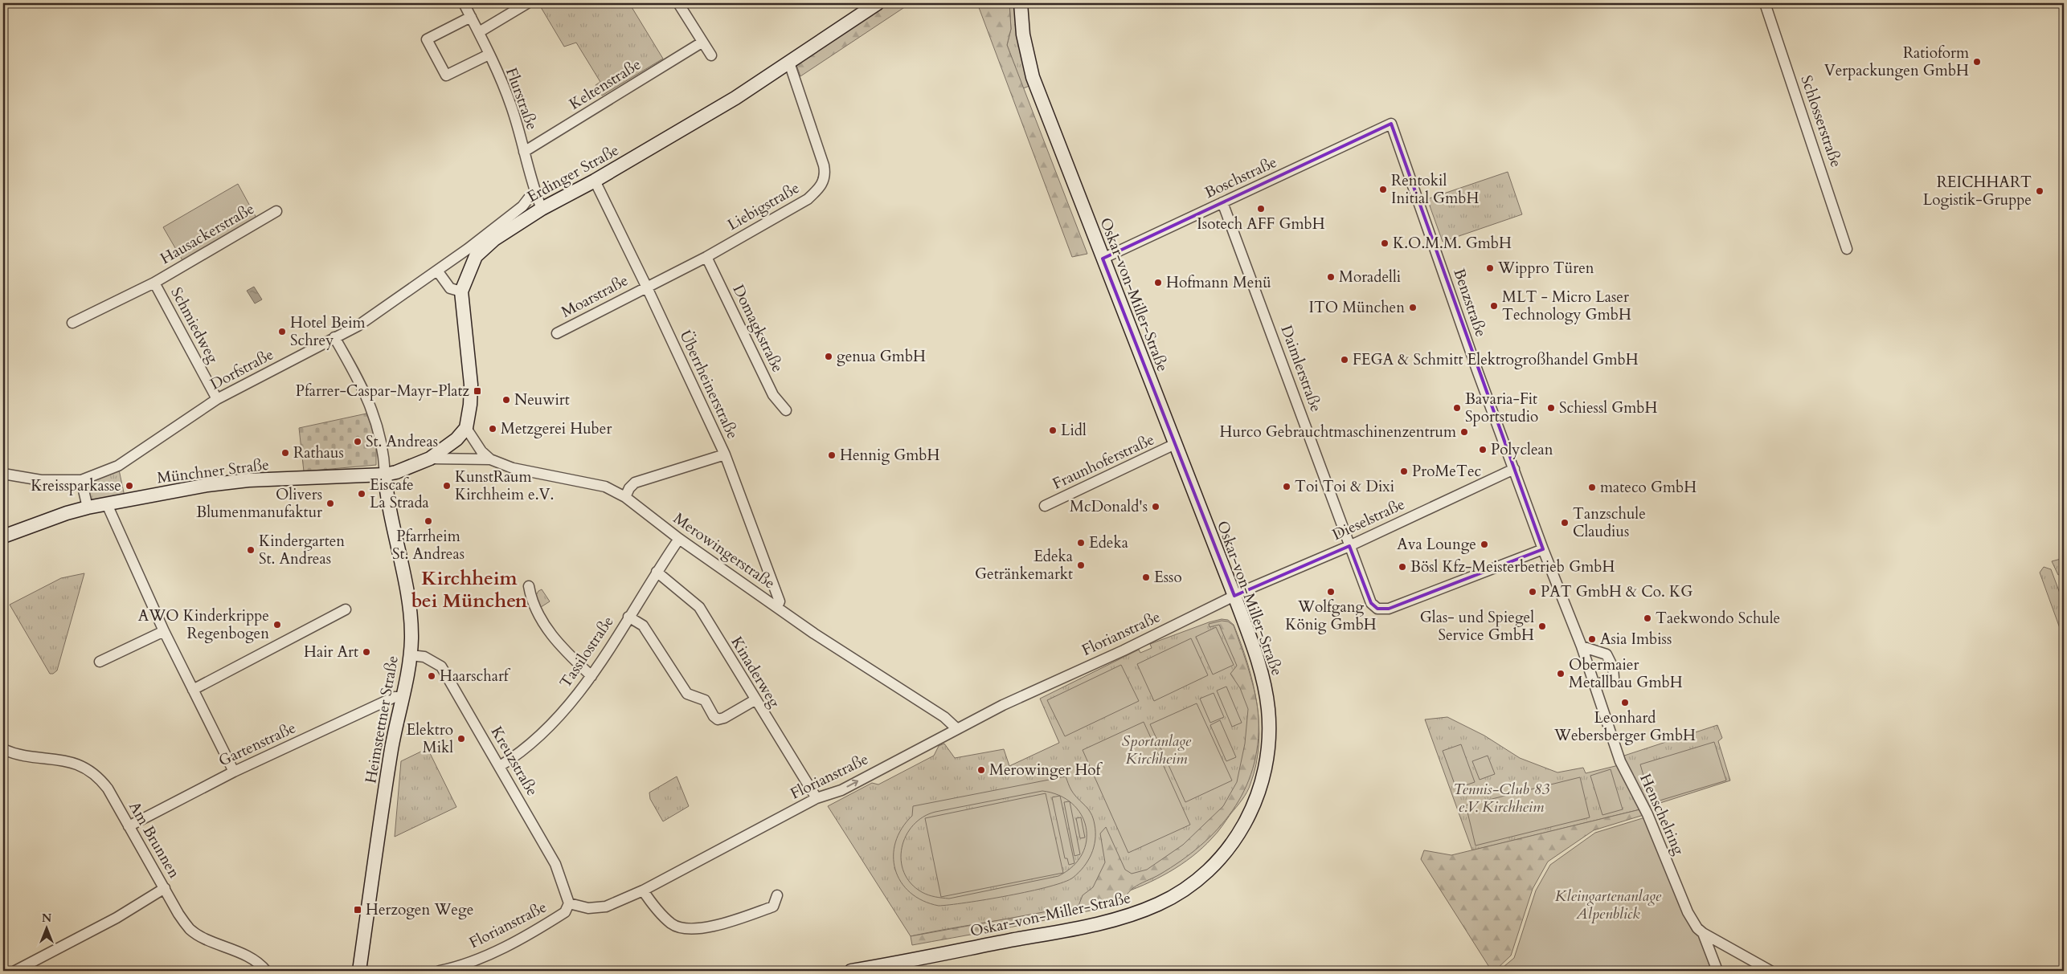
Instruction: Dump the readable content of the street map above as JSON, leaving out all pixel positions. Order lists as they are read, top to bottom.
{
  "streets": {
    "street": [
      "Keltenstraße",
      "Flurstraße",
      "Schlosserstraße",
      "Erdinger Straße",
      "Boschstraße",
      "Liebigstraße",
      "Hausackerstraße",
      "Oskar-von-Miller-Straße",
      "Moarstraße",
      "Benzstraße",
      "Schmiedweg",
      "Domagkstraße",
      "Daimlerstraße",
      "Dorfstraße",
      "Überrheinerstraße",
      "Fraunhoferstraße",
      "Münchner Straße",
      "Dieselstraße",
      "Merowingerstraße",
      "Florianstraße",
      "Tassilostraße",
      "Kinaderweg",
      "Heimstettner Straße",
      "Gartenstraße",
      "Kreuzstraße",
      "Henschelring",
      "Am Brunnen"
    ]
  },
  "crossings": [
    ["Keltenstraße", "Flurstraße"],
    ["Flurstraße", "Erdinger Straße"],
    ["Flurstraße", "Dorfstraße"],
    ["Erdinger Straße", "Liebigstraße"],
    ["Erdinger Straße", "Dorfstraße"],
    ["Erdinger Straße", "Überrheinerstraße"],
    ["Erdinger Straße", "Merowingerstraße"],
    ["Boschstraße", "Oskar-von-Miller-Straße"],
    ["Boschstraße", "Benzstraße"],
    ["Boschstraße", "Daimlerstraße"],
    ["Liebigstraße", "Moarstraße"],
    ["Liebigstraße", "Domagkstraße"],
    ["Liebigstraße", "Überrheinerstraße"],
    ["Hausackerstraße", "Schmiedweg"],
    ["Oskar-von-Miller-Straße", "Fraunhoferstraße"],
    ["Oskar-von-Miller-Straße", "Dieselstraße"],
    ["Oskar-von-Miller-Straße", "Florianstraße"],
    ["Moarstraße", "Überrheinerstraße"],
    ["Benzstraße", "Dieselstraße"],
    ["Benzstraße", "Henschelring"],
    ["Schmiedweg", "Dorfstraße"],
    ["Daimlerstraße", "Dieselstraße"],
    ["Überrheinerstraße", "Merowingerstraße"],
    ["Münchner Straße", "Heimstettner Straße"],
    ["Dieselstraße", "Florianstraße"],
    ["Dieselstraße", "Henschelring"],
    ["Merowingerstraße", "Florianstraße"],
    ["Merowingerstraße", "Tassilostraße"],
    ["Florianstraße", "Kinaderweg"],
    ["Florianstraße", "Kreuzstraße"],
    ["Tassilostraße", "Kinaderweg"],
    ["Tassilostraße", "Kreuzstraße"],
    ["Heimstettner Straße", "Gartenstraße"],
    ["Heimstettner Straße", "Kreuzstraße"],
    ["Gartenstraße", "Am Brunnen"]
  ],
  "districts": ["Kirchheim bei München"],
  "parks": ["Sportanlage Kirchheim", "Tennis-Club 83 e.V. Kirchheim", "Kleingartenanlage Alpenblick"],
  "places": {
    "other": [
      "Ratioform Verpackungen GmbH",
      "Rentokil Initial GmbH",
      "REICHHART Logistik-Gruppe",
      "Isotech AFF GmbH",
      "K.O.M.M. GmbH",
      "Wippro Türen",
      "Moradelli",
      "Hofmann Menü",
      "MLT - Micro Laser Technology GmbH",
      "ITO München",
      "Hotel Beim Schrey",
      "genua GmbH",
      "FEGA & Schmitt Elektrogroßhandel GmbH",
      "Neuwirt",
      "Bavaria-Fit Sportstudio",
      "Schiessl GmbH",
      "Metzgerei Huber",
      "Lidl",
      "Hurco Gebrauchtmaschinenzentrum",
      "St. Andreas",
      "Polyclean",
      "Rathaus",
      "Hennig GmbH",
      "ProMeTec",
      "Kreissparkasse",
      "KunstRaum Kirchheim e.V.",
      "Toi Toi & Dixi",
      "mateco GmbH",
      "Eiscafe La Strada",
      "Olivers Blumenmanufaktur",
      "McDonald's",
      "Pfarrheim St. Andreas",
      "Tanzschule Claudius",
      "Edeka",
      "Ava Lounge",
      "Kindergarten St. Andreas",
      "Edeka Getränkemarkt",
      "Bösl Kfz-Meisterbetrieb GmbH",
      "Esso",
      "Wolfgang König GmbH",
      "PAT GmbH & Co. KG",
      "Taekwondo Schule",
      "AWO Kinderkrippe Regenbogen",
      "Glas- und Spiegel Service GmbH",
      "Asia Imbiss",
      "Hair Art",
      "Obermaier Metallbau GmbH",
      "Haarscharf",
      "Leonhard Webersberger GmbH",
      "Elektro Mikl",
      "Merowinger Hof"
    ],
    "transit": ["Pfarrer-Caspar-Mayr-Platz", "Herzogen Wege"]
  },
  "north": "top"
}
